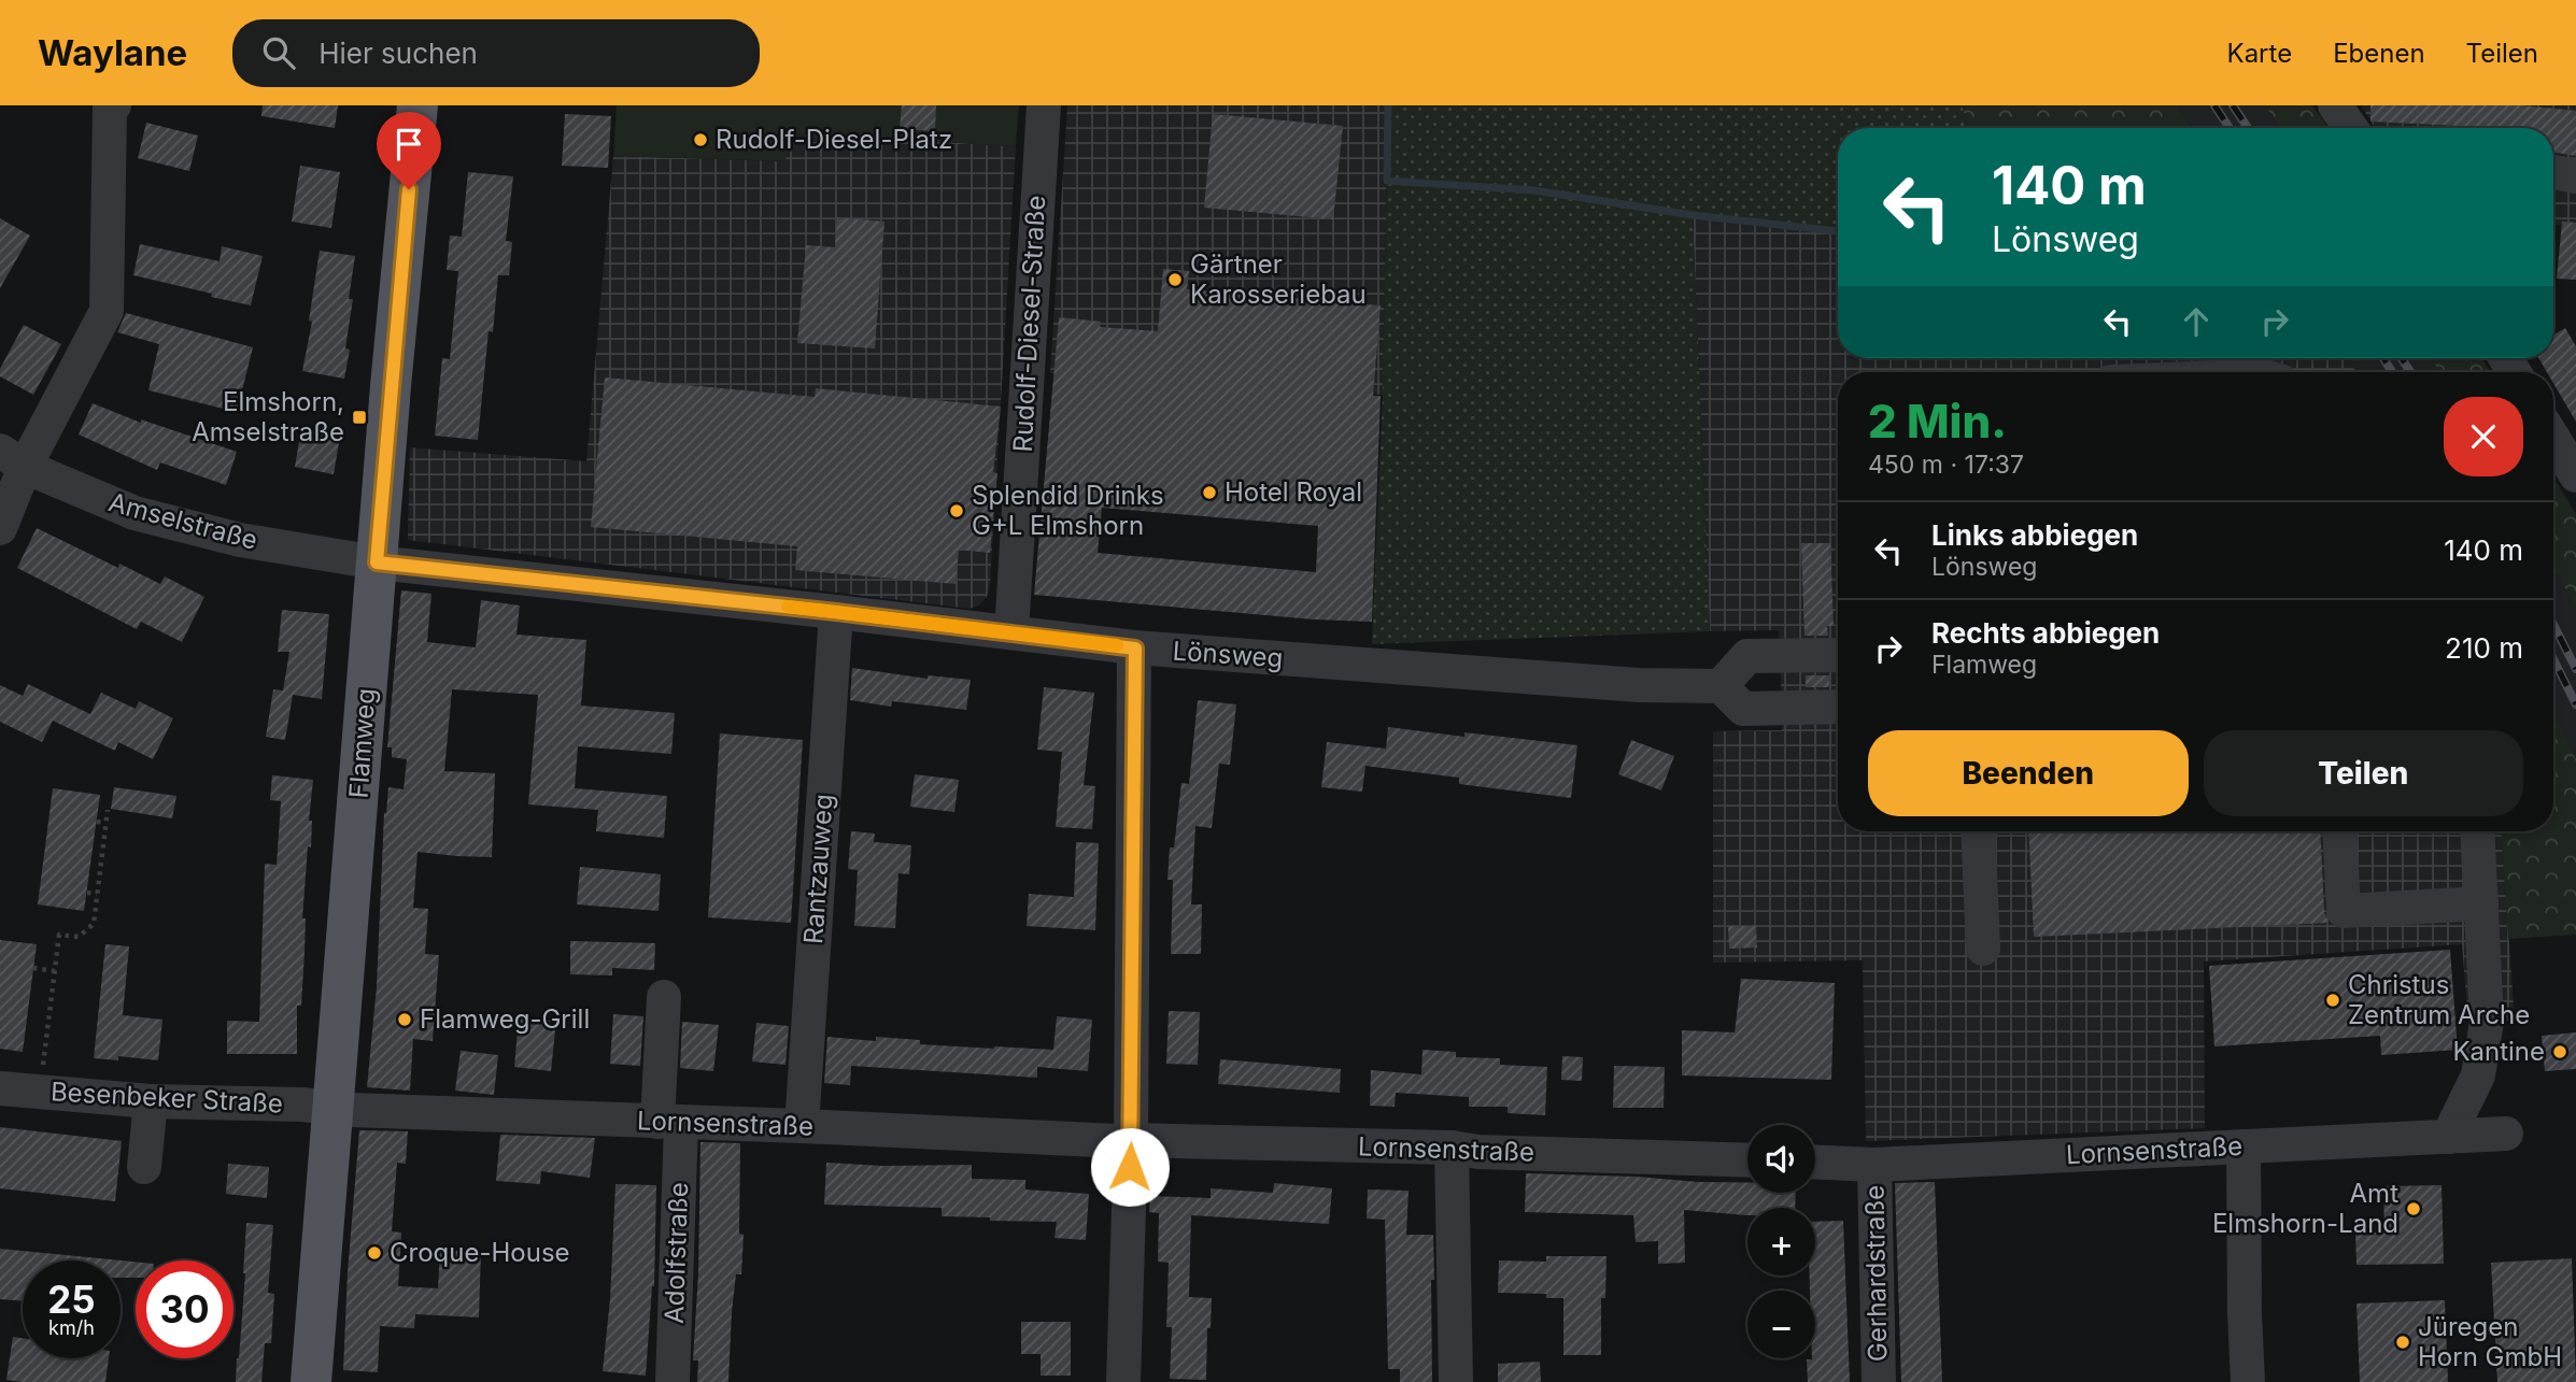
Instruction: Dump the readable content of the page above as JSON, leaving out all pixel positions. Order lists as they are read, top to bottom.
{
  "streets": {
    "main road": ["Flamweg"],
    "street": [
      "Rudolf-Diesel-Straße",
      "Amselstraße",
      "Lönsweg",
      "Rantzauweg",
      "Besenbeker Straße",
      "Lornsenstraße",
      "Adolfstraße",
      "Gerhardstraße"
    ]
  },
  "crossings": [
    ["Rudolf-Diesel-Straße", "Lönsweg"],
    ["Amselstraße", "Lönsweg"],
    ["Amselstraße", "Flamweg"],
    ["Lönsweg", "Flamweg"],
    ["Lönsweg", "Rantzauweg"],
    ["Flamweg", "Besenbeker Straße"],
    ["Flamweg", "Lornsenstraße"],
    ["Rantzauweg", "Lornsenstraße"],
    ["Besenbeker Straße", "Lornsenstraße"],
    ["Lornsenstraße", "Adolfstraße"],
    ["Lornsenstraße", "Gerhardstraße"]
  ],
  "places": {
    "other": [
      "Rudolf-Diesel-Platz",
      "Gärtner Karosseriebau",
      "Hotel Royal",
      "Splendid Drinks G+L Elmshorn",
      "Christus Zentrum Arche",
      "Flamweg-Grill",
      "Kantine",
      "Amt Elmshorn-Land",
      "Croque-House",
      "Jüregen Horn GmbH"
    ],
    "transit": ["Elmshorn, Amselstraße"]
  },
  "page": {
    "header": "Waylane",
    "search": "Hier suchen",
    "nav": ["Karte", "Ebenen", "Teilen"],
    "turn": ["140 m", "Lönsweg"],
    "heading": ["2 Min.", "450 m · 17:37"],
    "list": [
      {
        "name": "Links abbiegen",
        "note": "Lönsweg",
        "value": "140 m"
      },
      {
        "name": "Rechts abbiegen",
        "note": "Flamweg",
        "value": "210 m"
      }
    ],
    "buttons": ["Beenden", "Teilen"],
    "map_buttons": ["+", "−"],
    "speed": "25 km/h",
    "limit": "30"
  }
}
